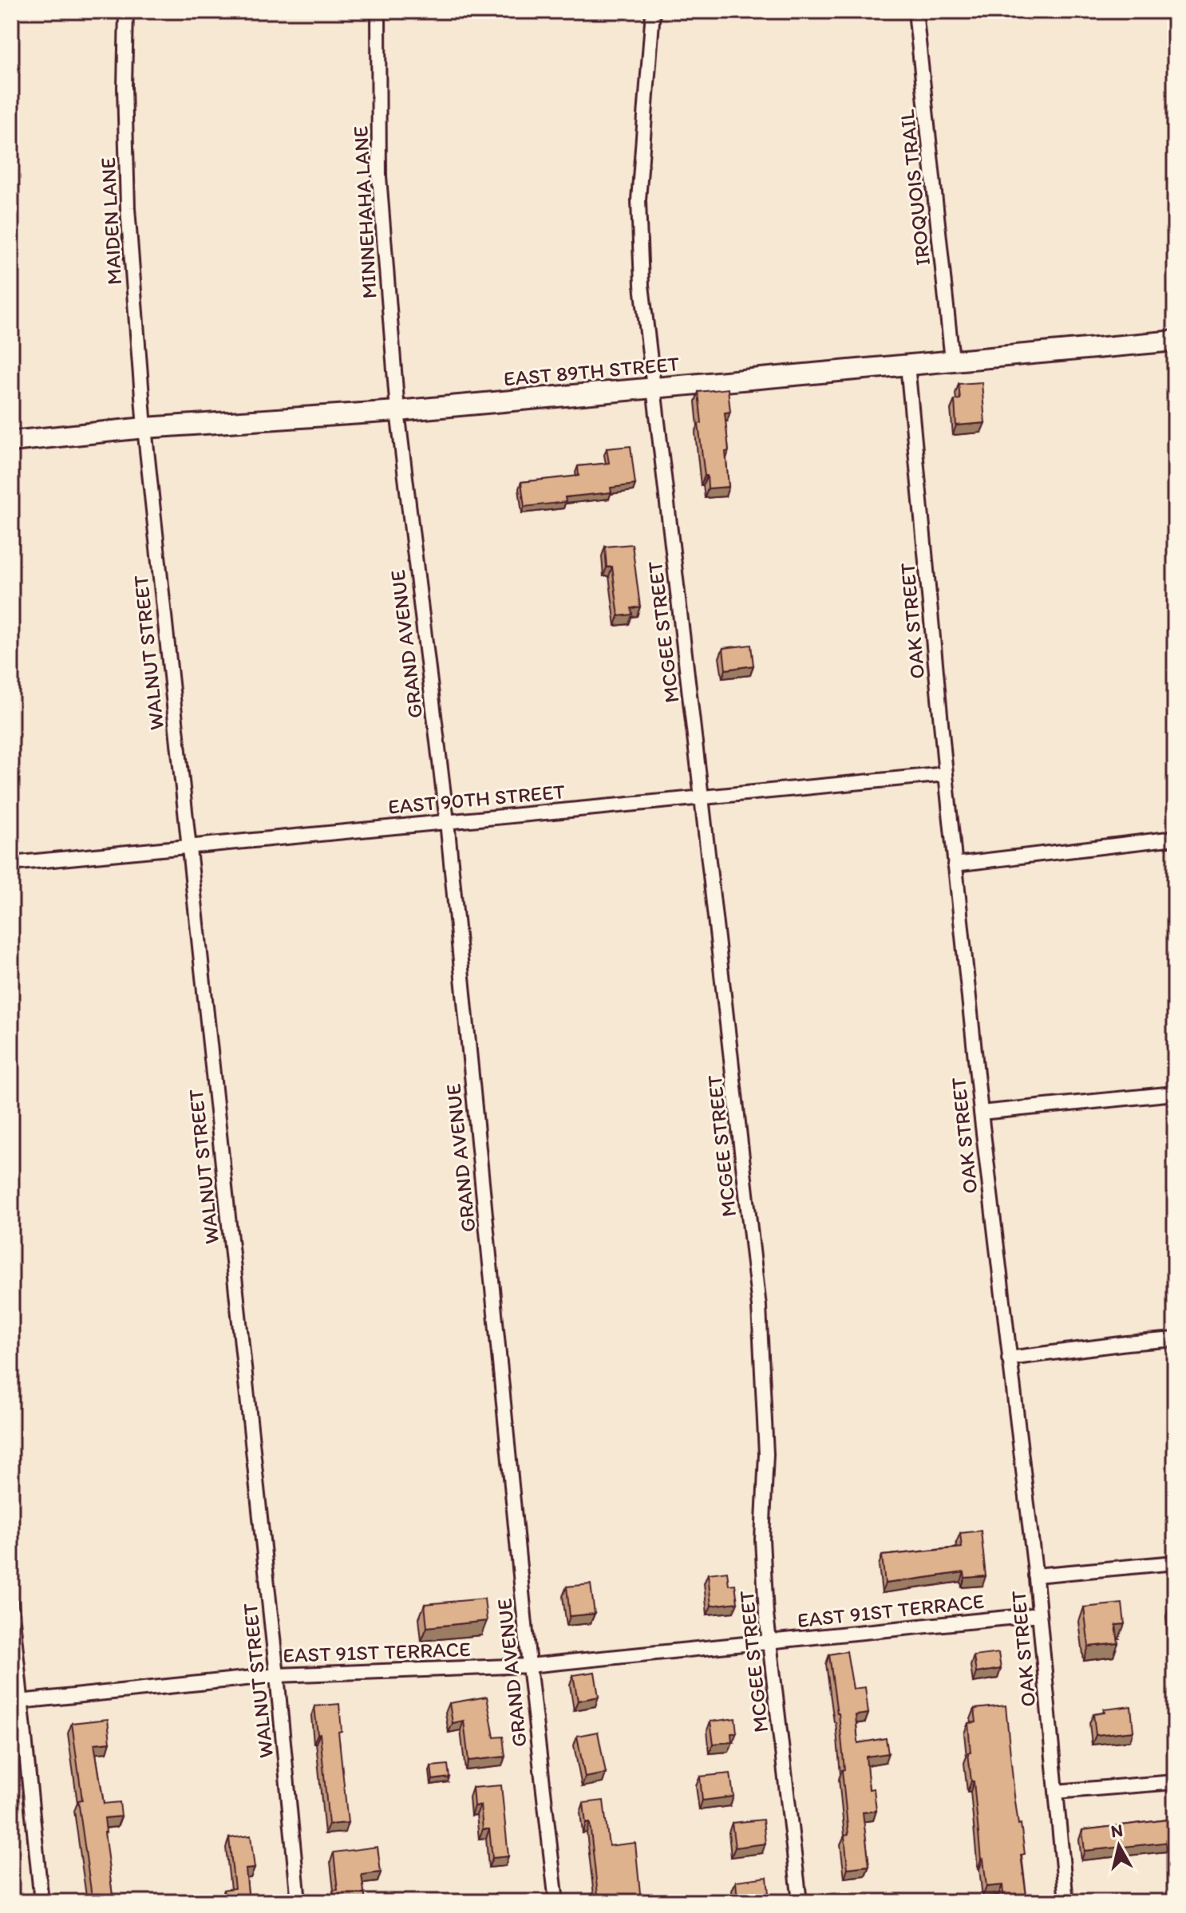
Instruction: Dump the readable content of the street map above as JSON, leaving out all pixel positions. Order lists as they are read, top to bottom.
{
  "streets": {
    "street": [
      "IROQUOIS TRAIL",
      "MINNEHAHA LANE",
      "MAIDEN LANE",
      "EAST 89TH STREET",
      "OAK STREET",
      "MCGEE STREET",
      "GRAND AVENUE",
      "WALNUT STREET",
      "EAST 90TH STREET",
      "EAST 91ST TERRACE"
    ]
  },
  "crossings": [
    ["IROQUOIS TRAIL", "EAST 89TH STREET"],
    ["MINNEHAHA LANE", "EAST 89TH STREET"],
    ["MINNEHAHA LANE", "GRAND AVENUE"],
    ["MAIDEN LANE", "EAST 89TH STREET"],
    ["MAIDEN LANE", "WALNUT STREET"],
    ["EAST 89TH STREET", "OAK STREET"],
    ["EAST 89TH STREET", "MCGEE STREET"],
    ["EAST 89TH STREET", "GRAND AVENUE"],
    ["EAST 89TH STREET", "WALNUT STREET"],
    ["OAK STREET", "EAST 90TH STREET"],
    ["OAK STREET", "EAST 91ST TERRACE"],
    ["MCGEE STREET", "EAST 90TH STREET"],
    ["MCGEE STREET", "EAST 91ST TERRACE"],
    ["GRAND AVENUE", "EAST 90TH STREET"],
    ["GRAND AVENUE", "EAST 91ST TERRACE"],
    ["WALNUT STREET", "EAST 90TH STREET"],
    ["WALNUT STREET", "EAST 91ST TERRACE"]
  ],
  "north": "top"
}
